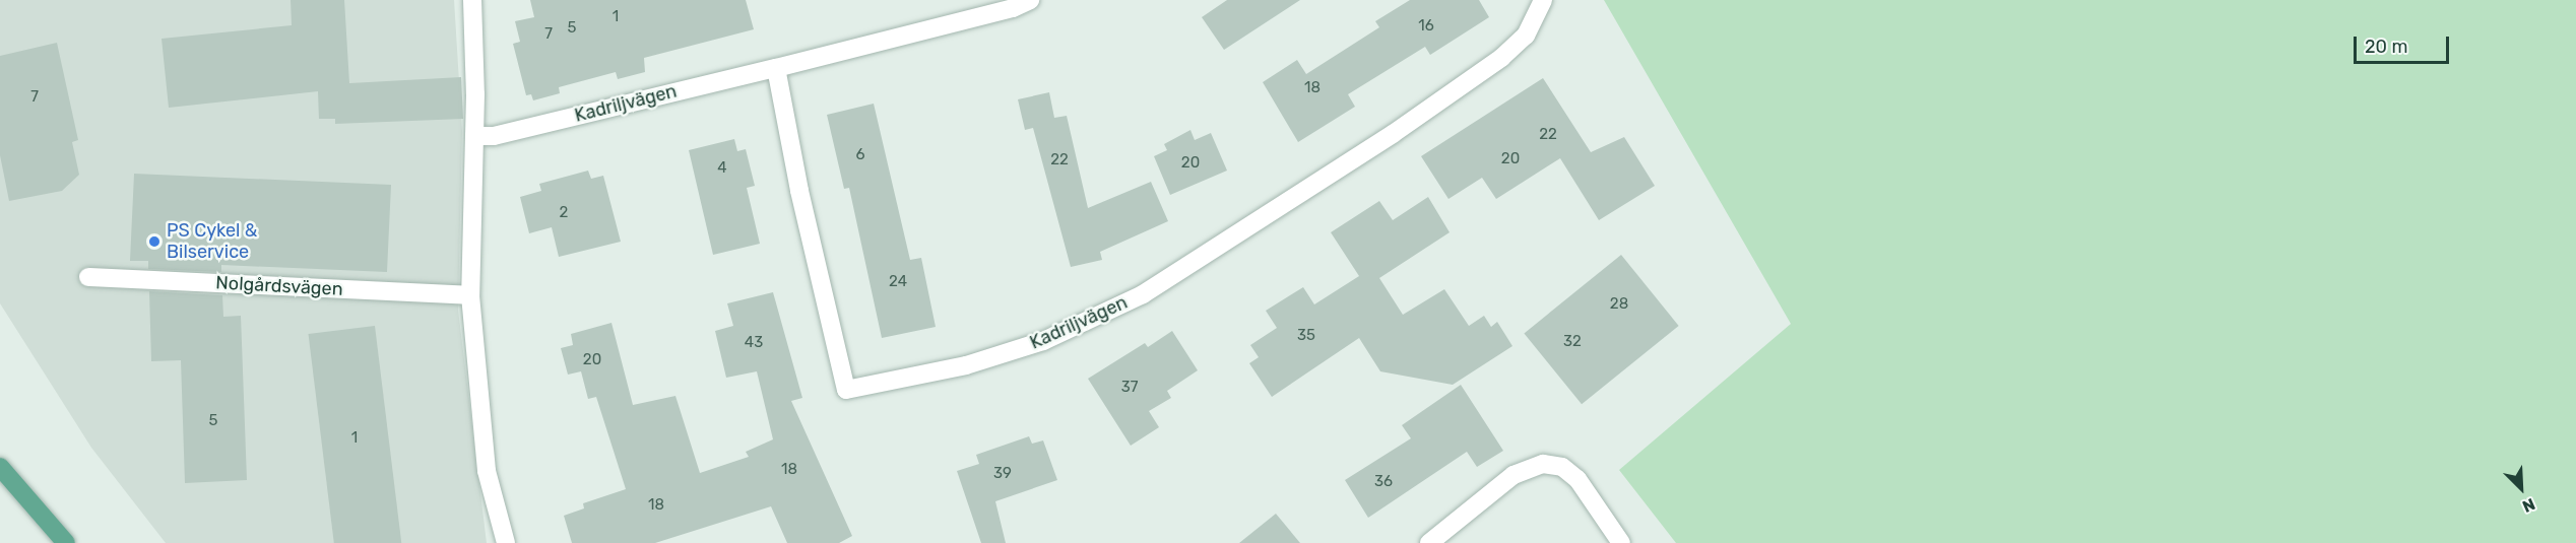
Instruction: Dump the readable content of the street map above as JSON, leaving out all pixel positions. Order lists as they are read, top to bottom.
{
  "streets": {
    "street": ["Kadriljvägen", "Nolgårdsvägen"]
  },
  "places": ["PS Cykel & Bilservice"],
  "house_numbers": [
    "1",
    "16",
    "5",
    "7",
    "18",
    "7",
    "22",
    "6",
    "20",
    "22",
    "20",
    "4",
    "2",
    "24",
    "28",
    "35",
    "32",
    "43",
    "20",
    "37",
    "5",
    "1",
    "18",
    "39",
    "36",
    "18"
  ],
  "scale_bar": "20 m",
  "north": "bottom right"
}
